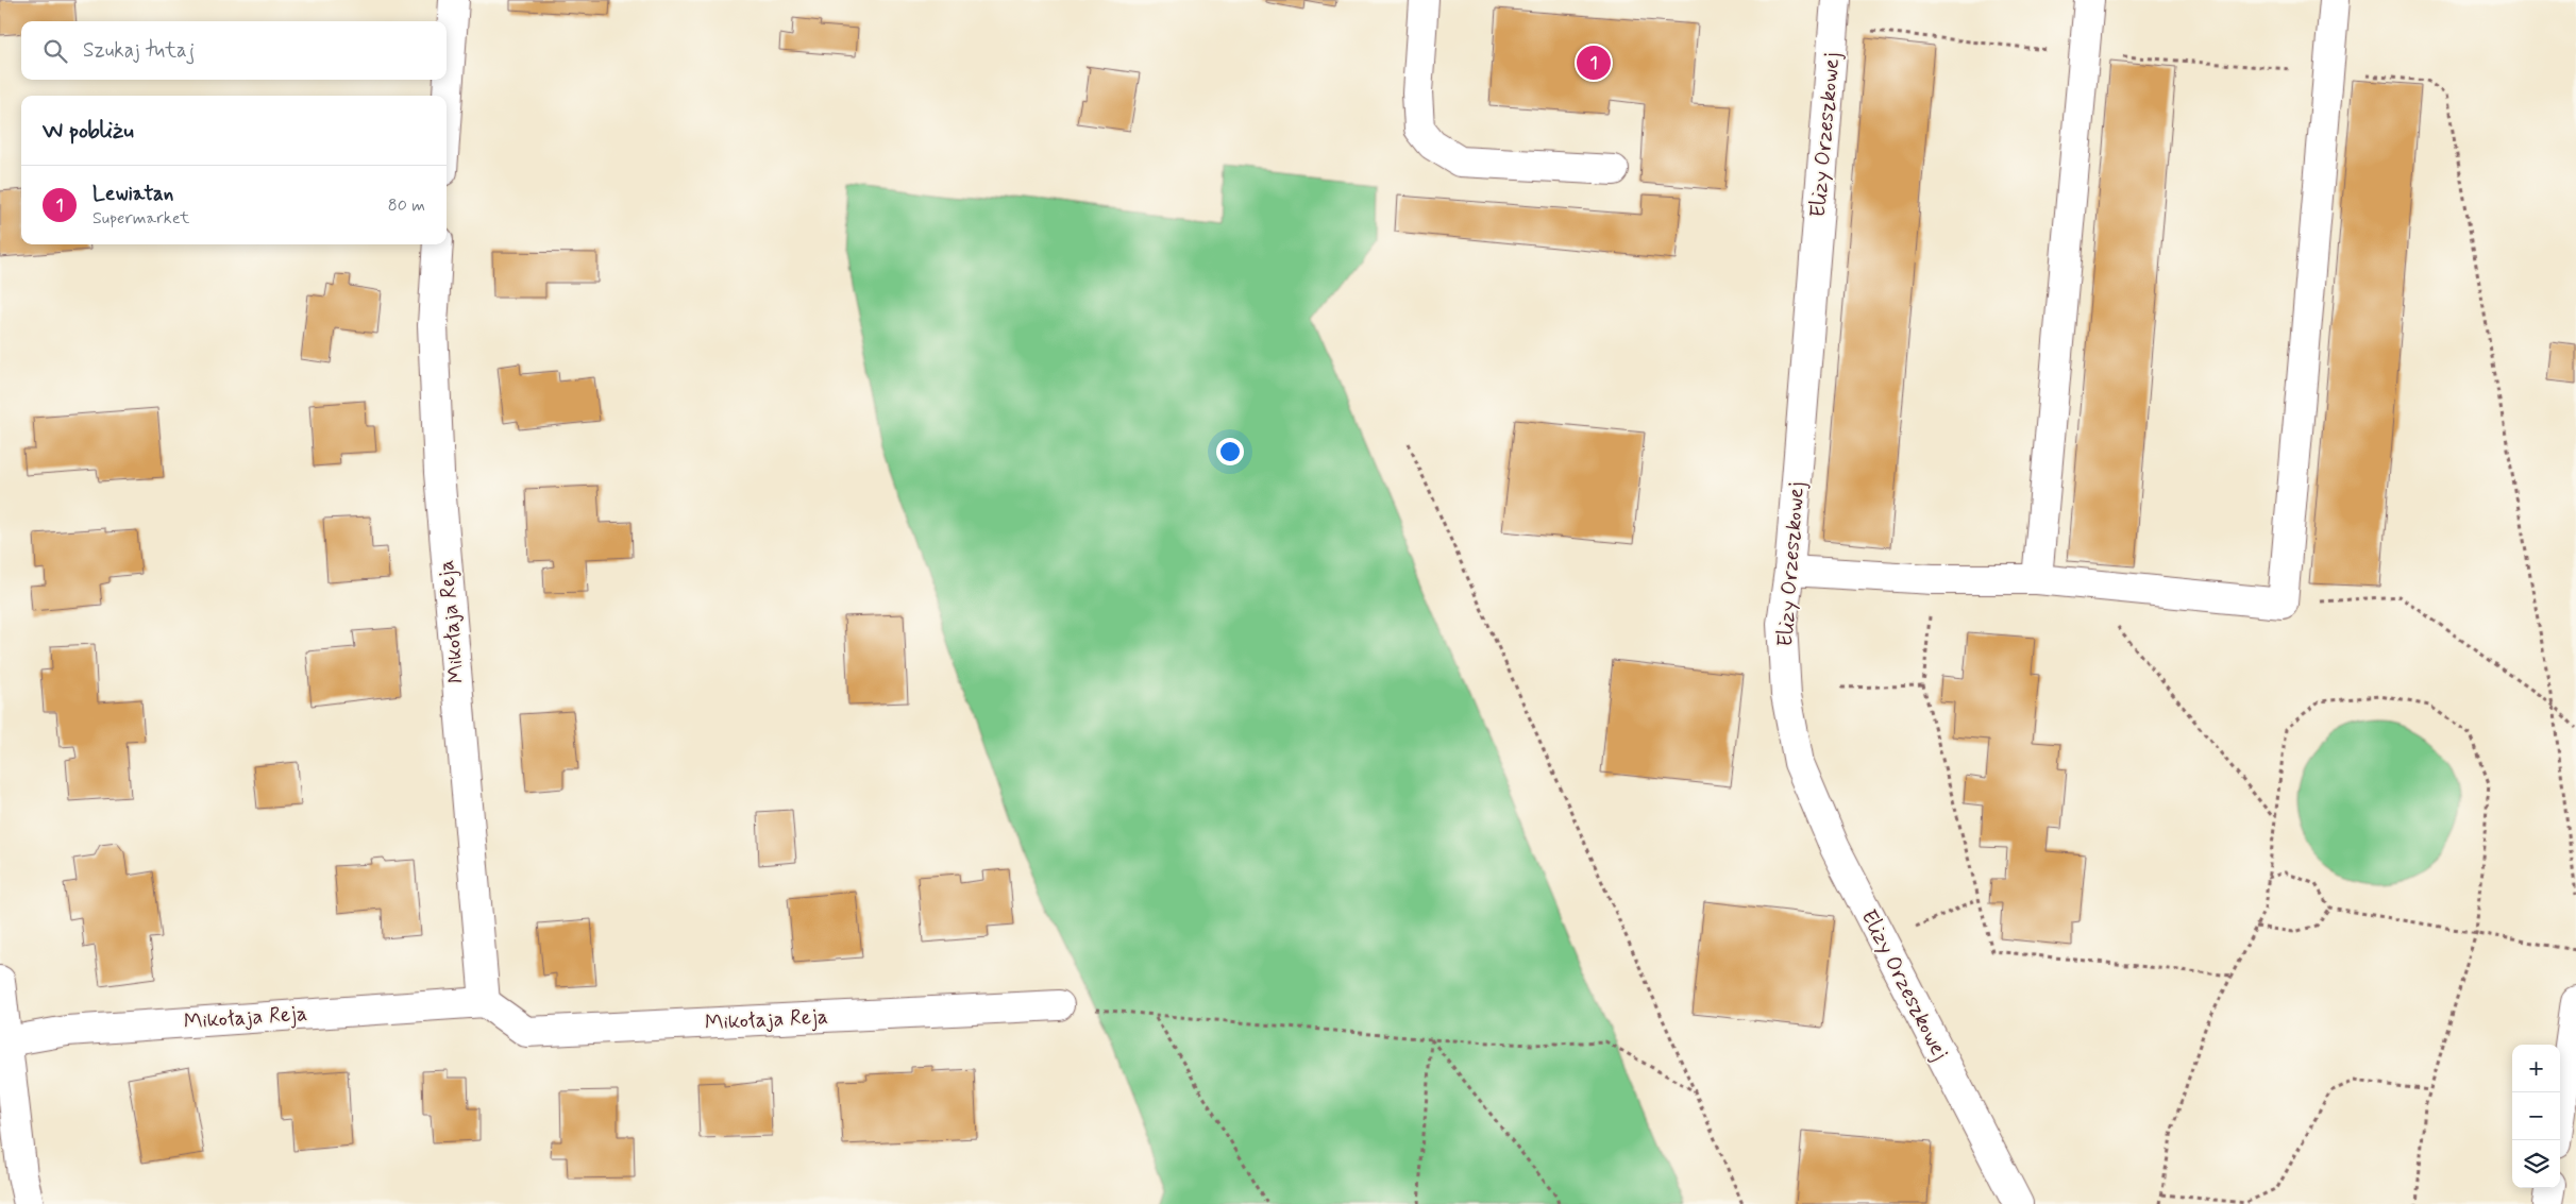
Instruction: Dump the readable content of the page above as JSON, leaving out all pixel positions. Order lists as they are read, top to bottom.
{
  "streets": {
    "street": ["Elizy Orzeszkowej", "Mikołaja Reja"]
  },
  "page": {
    "search": "Szukaj tutaj",
    "pins": "1",
    "heading": "W pobliżu",
    "list": [
      {
        "mark": "1",
        "name": "Lewiatan",
        "note": "Supermarket",
        "value": "80 m"
      }
    ],
    "map_buttons": ["+", "−"]
  }
}
